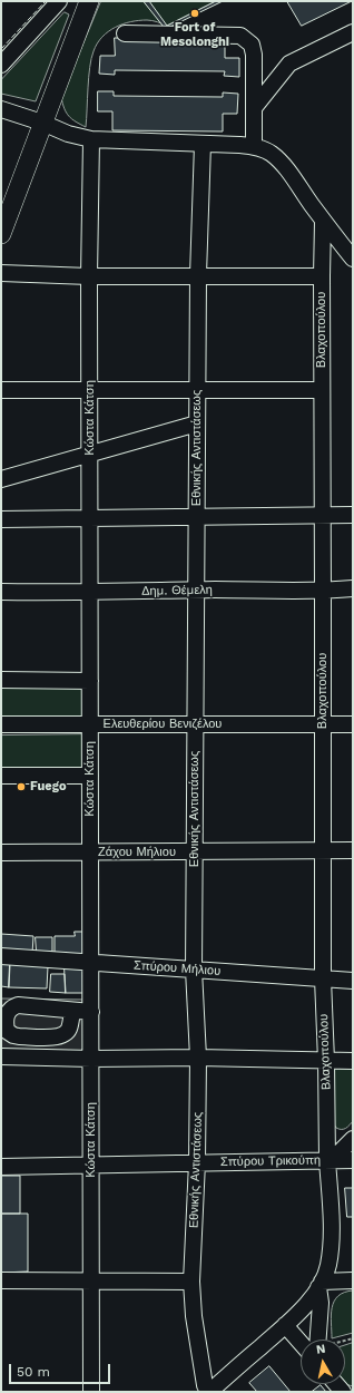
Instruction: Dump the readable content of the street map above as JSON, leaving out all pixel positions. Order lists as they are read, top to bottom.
{
  "streets": {
    "street": [
      "Βλαχοπούλου",
      "Κώστα Κάτση",
      "Εθνικής Αντιστάσεως",
      "Δημ. Θέμελη",
      "Ελευθερίου Βενιζέλου",
      "Ζάχου Μήλιου",
      "Σπύρου Μήλιου",
      "Σπύρου Τρικούπη"
    ]
  },
  "crossings": [
    ["Βλαχοπούλου", "Δημ. Θέμελη"],
    ["Βλαχοπούλου", "Ελευθερίου Βενιζέλου"],
    ["Βλαχοπούλου", "Ζάχου Μήλιου"],
    ["Βλαχοπούλου", "Σπύρου Μήλιου"],
    ["Βλαχοπούλου", "Σπύρου Τρικούπη"],
    ["Κώστα Κάτση", "Δημ. Θέμελη"],
    ["Κώστα Κάτση", "Ελευθερίου Βενιζέλου"],
    ["Κώστα Κάτση", "Ζάχου Μήλιου"],
    ["Κώστα Κάτση", "Σπύρου Μήλιου"],
    ["Κώστα Κάτση", "Σπύρου Τρικούπη"],
    ["Εθνικής Αντιστάσεως", "Δημ. Θέμελη"],
    ["Εθνικής Αντιστάσεως", "Ελευθερίου Βενιζέλου"],
    ["Εθνικής Αντιστάσεως", "Ζάχου Μήλιου"],
    ["Εθνικής Αντιστάσεως", "Σπύρου Μήλιου"],
    ["Εθνικής Αντιστάσεως", "Σπύρου Τρικούπη"]
  ],
  "places": ["Fort of Mesolonghi", "Fuego"],
  "scale_bar": "50 m",
  "north": "top"
}
